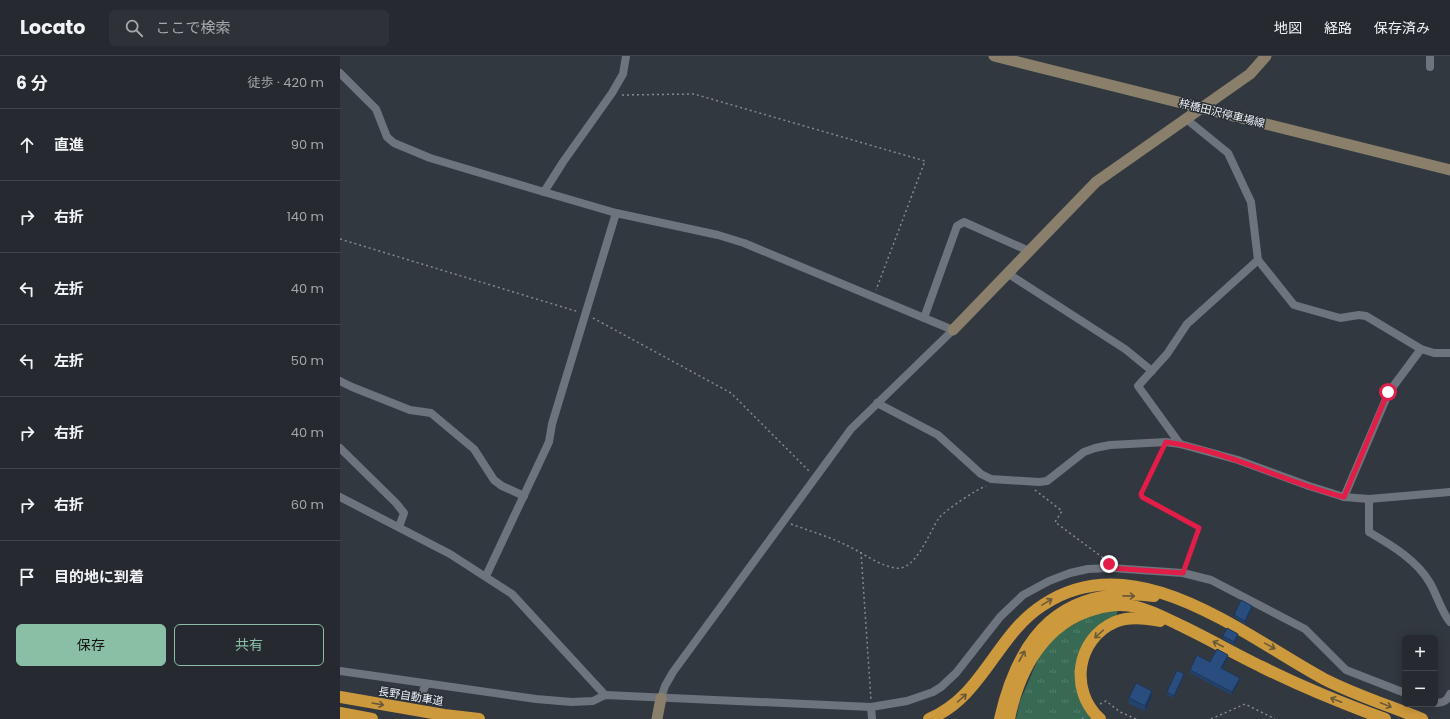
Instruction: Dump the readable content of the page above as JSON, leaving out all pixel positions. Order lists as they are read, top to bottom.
{
  "streets": {
    "highway": ["長野自動車道"],
    "main road": ["梓橋田沢停車場線"]
  },
  "one_way": ["長野自動車道"],
  "page": {
    "header": "Locato",
    "search": "ここで検索",
    "nav": ["地図", "経路", "保存済み"],
    "heading": ["6 分", "徒歩 · 420 m"],
    "list": [
      ["直進", "90 m"],
      ["右折", "140 m"],
      ["左折", "40 m"],
      ["左折", "50 m"],
      ["右折", "40 m"],
      ["右折", "60 m"],
      "目的地に到着"
    ],
    "buttons": ["保存", "共有"],
    "map_buttons": ["+", "−"]
  }
}
